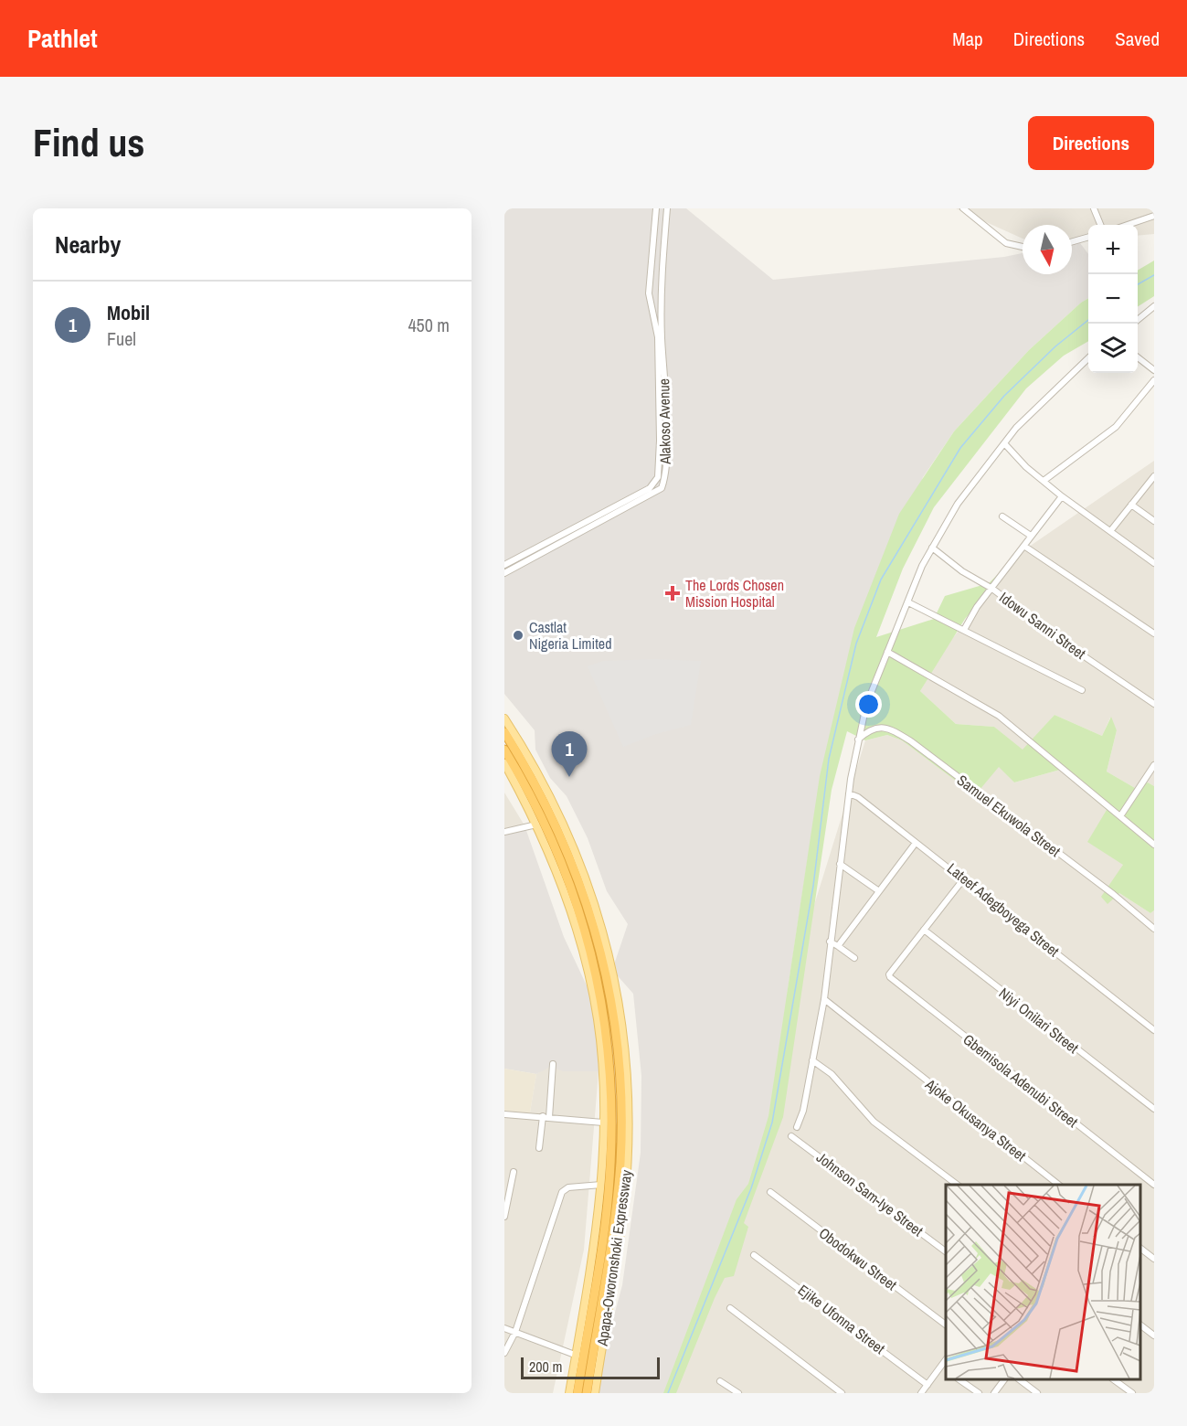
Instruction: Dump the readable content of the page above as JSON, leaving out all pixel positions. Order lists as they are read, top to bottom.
{
  "streets": {
    "highway": ["Apapa-Oworonshoki Expressway"],
    "street": [
      "Alakoso Avenue",
      "Idowu Sanni Street",
      "Samuel Ekuwola Street",
      "Lateef Adegboyega Street",
      "Niyi Onilari Street",
      "Gbemisola Adenubi Street",
      "Ajoke Okusanya Street",
      "Johnson Sam-Iye Street",
      "Obodokwu Street",
      "Ejike Ufonna Street"
    ]
  },
  "crossings": [
    ["Niyi Onilari Street", "Gbemisola Adenubi Street"]
  ],
  "places": {
    "health": ["The Lords Chosen Mission Hospital"],
    "other": ["Castlat Nigeria Limited"]
  },
  "scale_bar": "200 m",
  "north": "bottom",
  "page": {
    "header": "Pathlet",
    "nav": ["Map", "Directions", "Saved"],
    "buttons": "Directions",
    "title": "Find us",
    "heading": "Nearby",
    "map_buttons": ["+", "−"],
    "list": [
      {
        "mark": "1",
        "name": "Mobil",
        "note": "Fuel",
        "value": "450 m"
      }
    ],
    "pins": "1",
    "scale": "200 m"
  }
}
